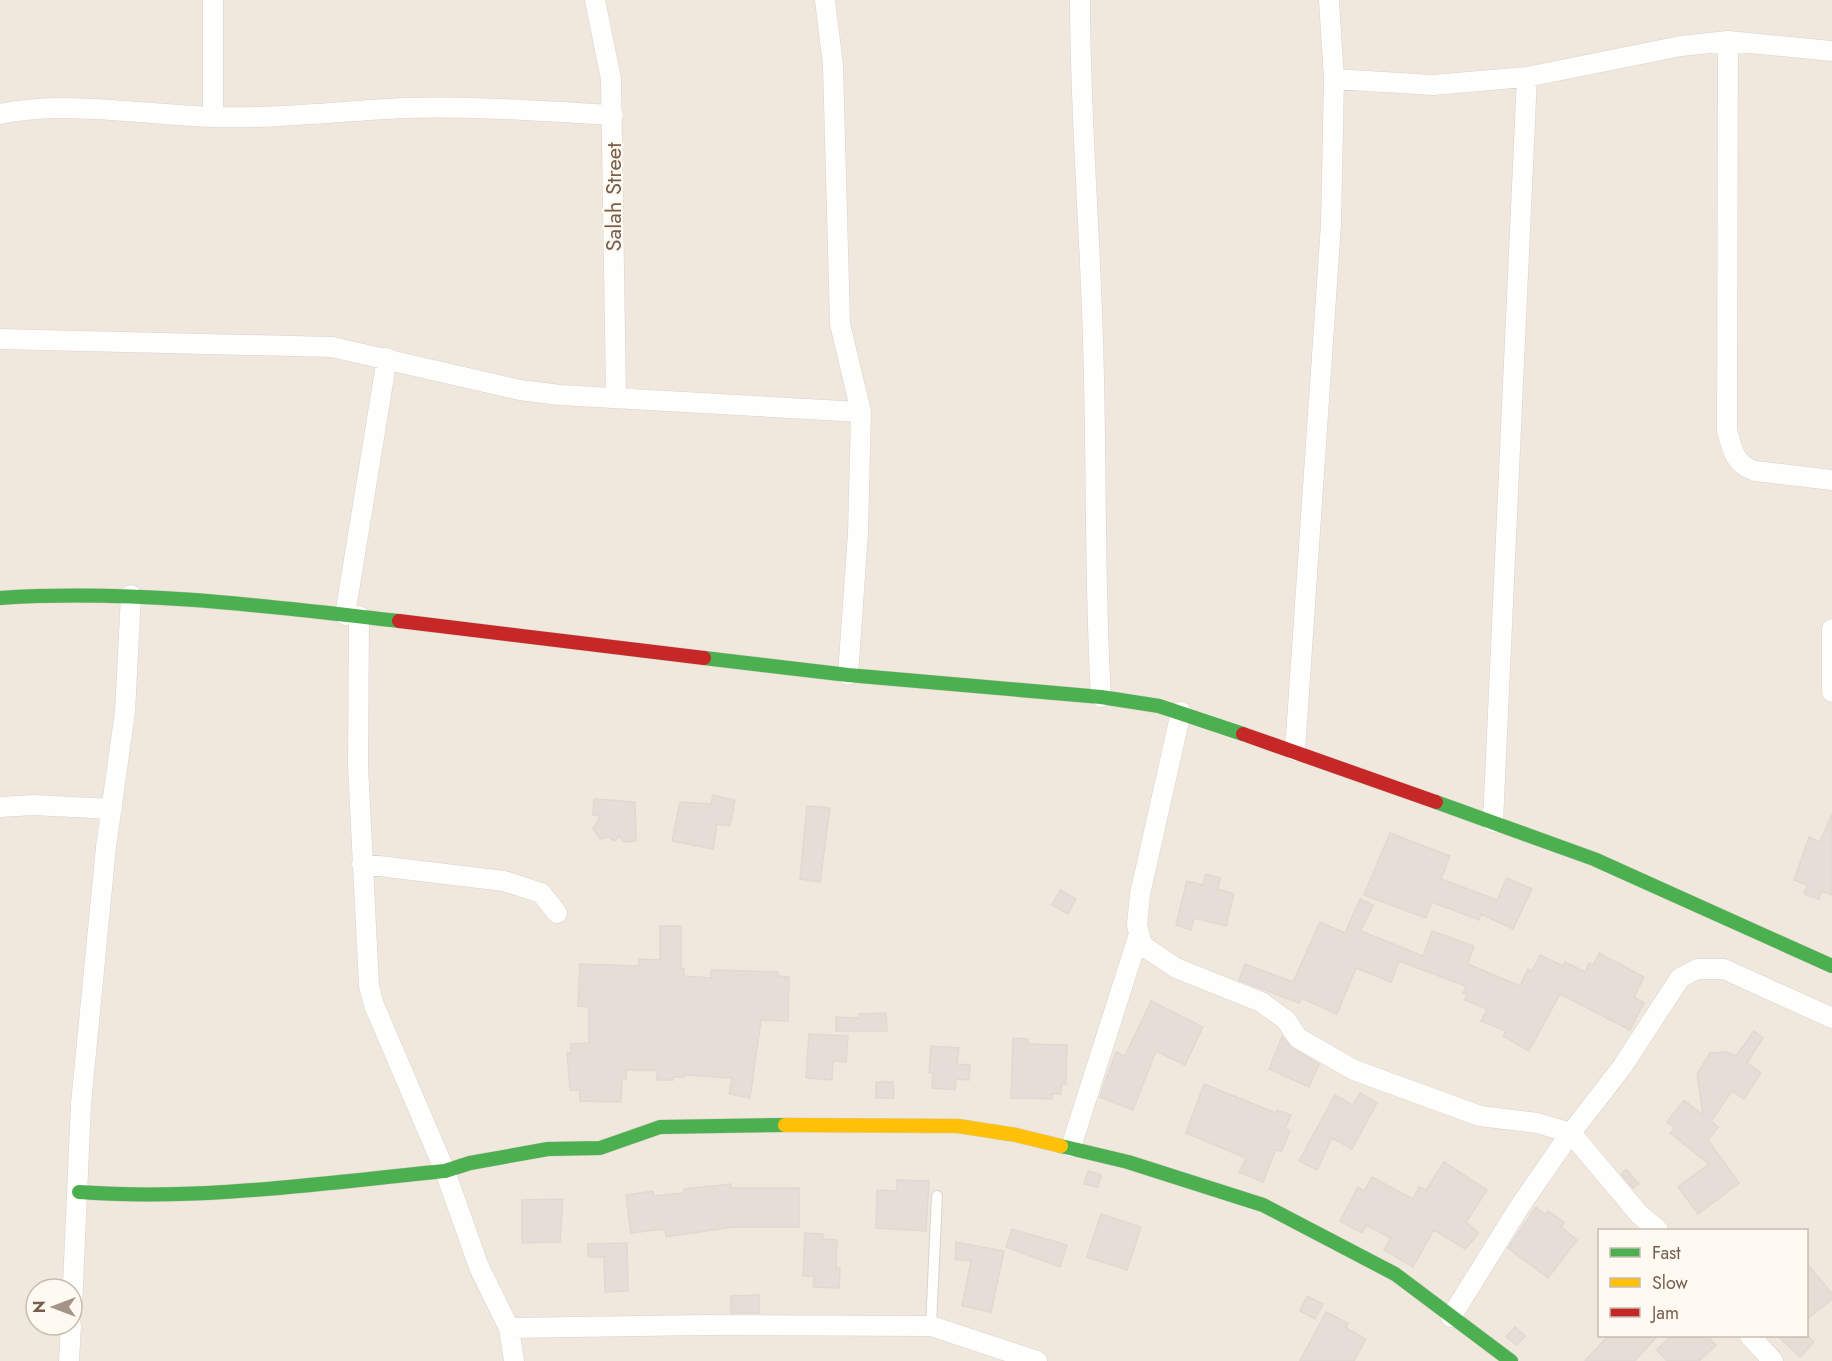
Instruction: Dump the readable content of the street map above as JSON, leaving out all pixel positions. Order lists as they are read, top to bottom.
{
  "streets": {
    "street": ["Salah Street"]
  },
  "legend": ["Fast", "Slow", "Jam"],
  "north": "left"
}
